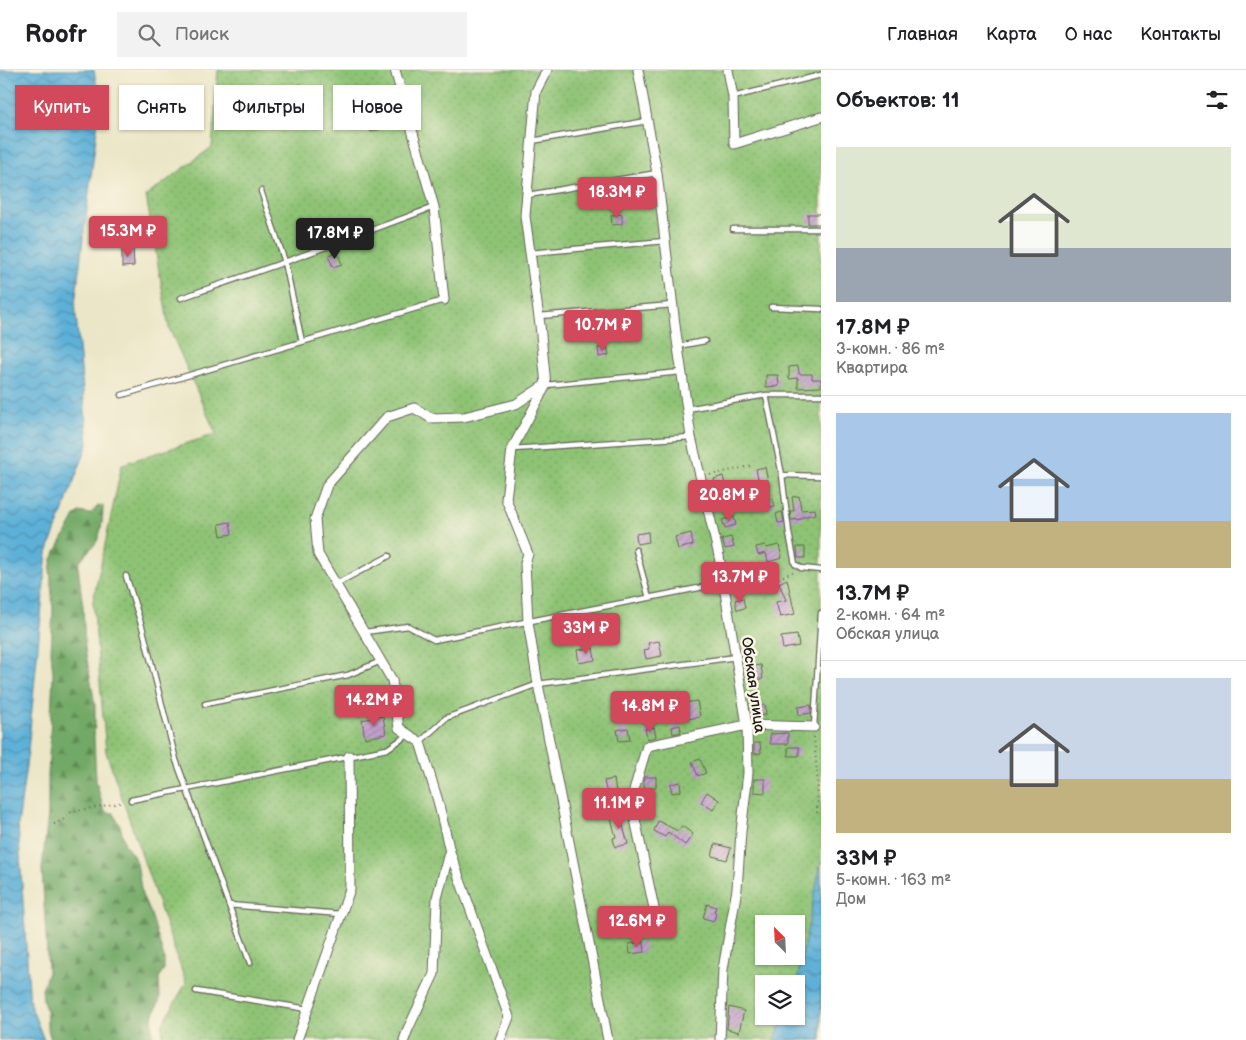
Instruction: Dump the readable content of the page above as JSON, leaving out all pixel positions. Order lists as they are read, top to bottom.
{
  "streets": {
    "street": ["Обская улица"]
  },
  "north": "top left",
  "page": {
    "header": "Roofr",
    "search": "Поиск",
    "nav": [
      "Главная",
      "Карта",
      "О нас",
      "Контакты"
    ],
    "heading": "Объектов: 11",
    "chip": [
      "Купить",
      "Снять",
      "Фильтры",
      "Новое"
    ],
    "list": [
      {
        "name": "17.8M ₽",
        "note": "3-комн. · 86 m² · Квартира"
      },
      {
        "name": "13.7M ₽",
        "note": "2-комн. · 64 m² · Обская улица"
      },
      {
        "name": "33M ₽",
        "note": "5-комн. · 163 m² · Дом"
      }
    ],
    "price": [
      "18.3M ₽",
      "15.3M ₽",
      "17.8M ₽",
      "10.7M ₽",
      "20.8M ₽",
      "13.7M ₽",
      "33M ₽",
      "14.2M ₽",
      "14.8M ₽",
      "11.1M ₽",
      "12.6M ₽"
    ]
  }
}
